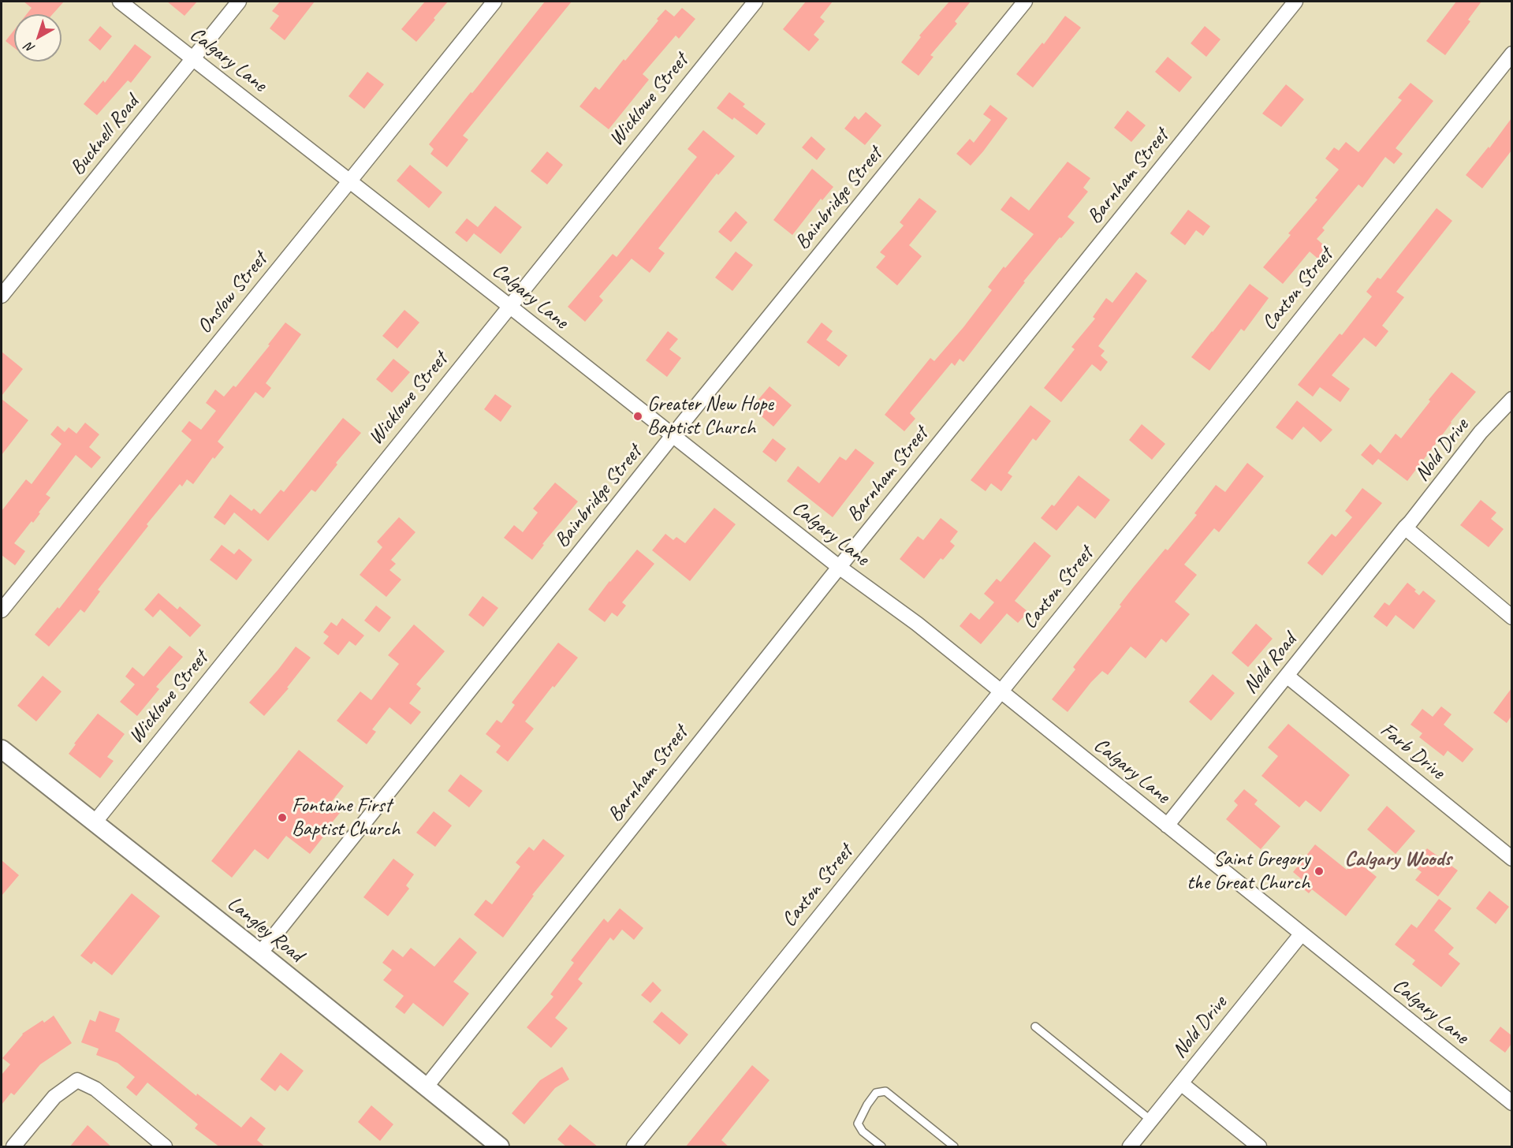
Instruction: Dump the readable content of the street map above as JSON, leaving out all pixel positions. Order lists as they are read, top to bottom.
{
  "streets": {
    "street": [
      "Calgary Lane",
      "Wicklowe Street",
      "Bucknell Road",
      "Barnham Street",
      "Bainbridge Street",
      "Caxton Street",
      "Onslow Street",
      "Nold Drive",
      "Nold Road",
      "Farb Drive",
      "Langley Road"
    ]
  },
  "crossings": [
    ["Calgary Lane", "Wicklowe Street"],
    ["Calgary Lane", "Bucknell Road"],
    ["Calgary Lane", "Barnham Street"],
    ["Calgary Lane", "Bainbridge Street"],
    ["Calgary Lane", "Caxton Street"],
    ["Calgary Lane", "Onslow Street"],
    ["Calgary Lane", "Nold Drive"],
    ["Calgary Lane", "Nold Road"],
    ["Wicklowe Street", "Langley Road"],
    ["Barnham Street", "Langley Road"],
    ["Bainbridge Street", "Langley Road"],
    ["Nold Drive", "Nold Road"],
    ["Nold Road", "Farb Drive"]
  ],
  "districts": ["Calgary Woods"],
  "places": ["Greater New Hope Baptist Church", "Fontaine First Baptist Church", "Saint Gregory the Great Church"],
  "north": "bottom left"
}
